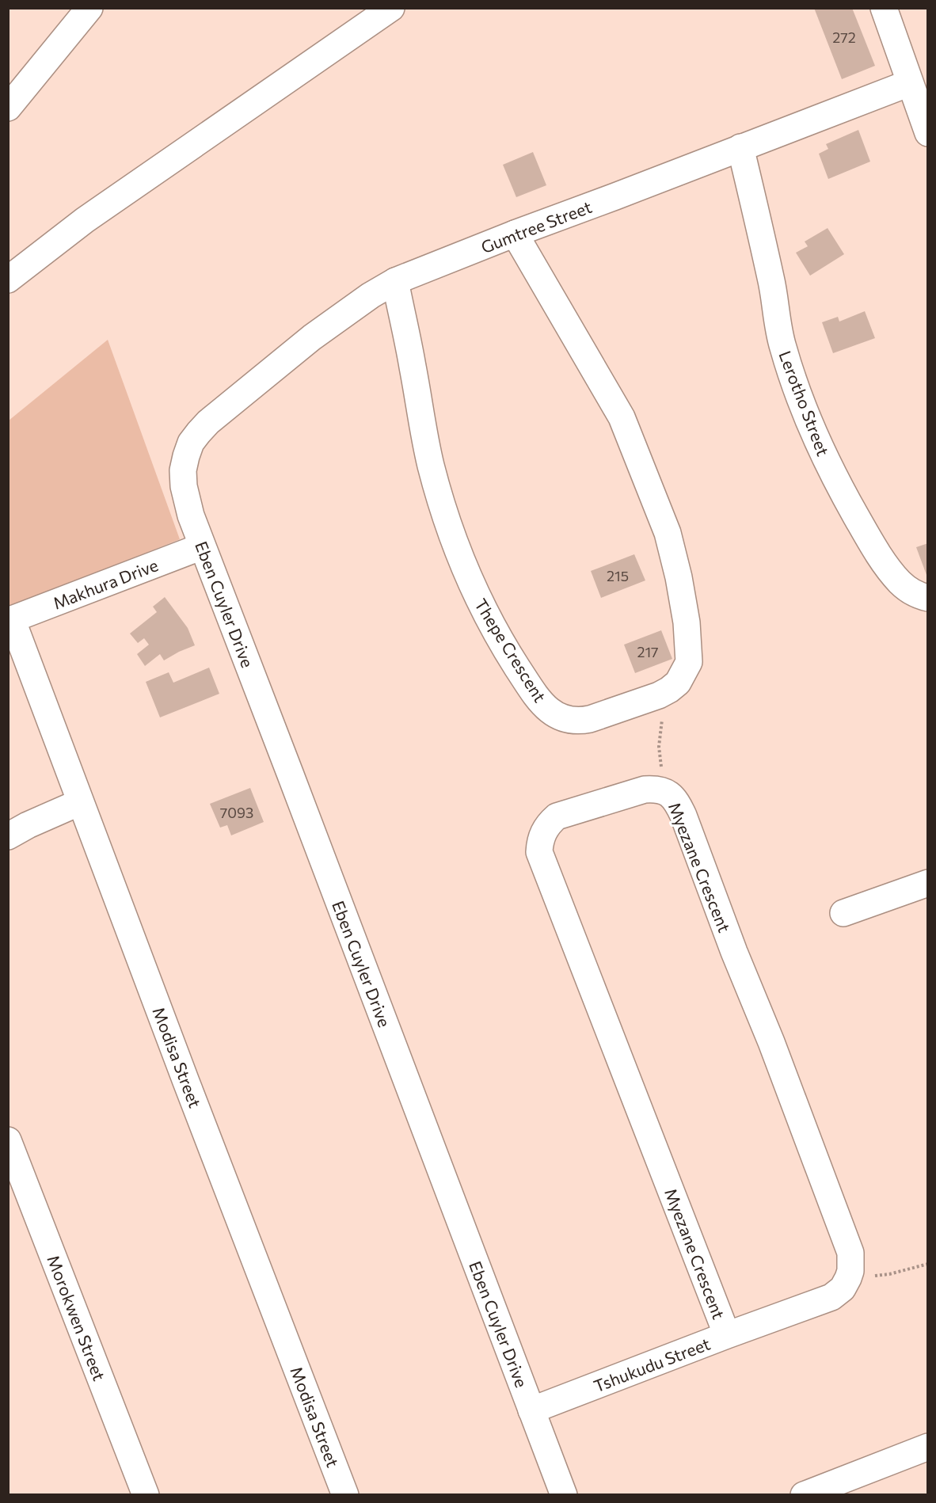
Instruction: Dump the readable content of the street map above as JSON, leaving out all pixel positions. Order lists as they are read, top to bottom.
{
  "streets": {
    "main road": [
      "Gumtree Street",
      "Lerotho Street",
      "Makhura Drive",
      "Eben Cuyler Drive",
      "Thepe Crescent",
      "Myezane Crescent",
      "Modisa Street",
      "Morokwen Street",
      "Tshukudu Street"
    ]
  },
  "crossings": [
    ["Gumtree Street", "Lerotho Street"],
    ["Gumtree Street", "Eben Cuyler Drive"],
    ["Gumtree Street", "Thepe Crescent"],
    ["Makhura Drive", "Eben Cuyler Drive"],
    ["Makhura Drive", "Modisa Street"],
    ["Eben Cuyler Drive", "Tshukudu Street"],
    ["Myezane Crescent", "Tshukudu Street"]
  ],
  "house_numbers": [
    "272",
    "215",
    "217",
    "7093"
  ]
}
